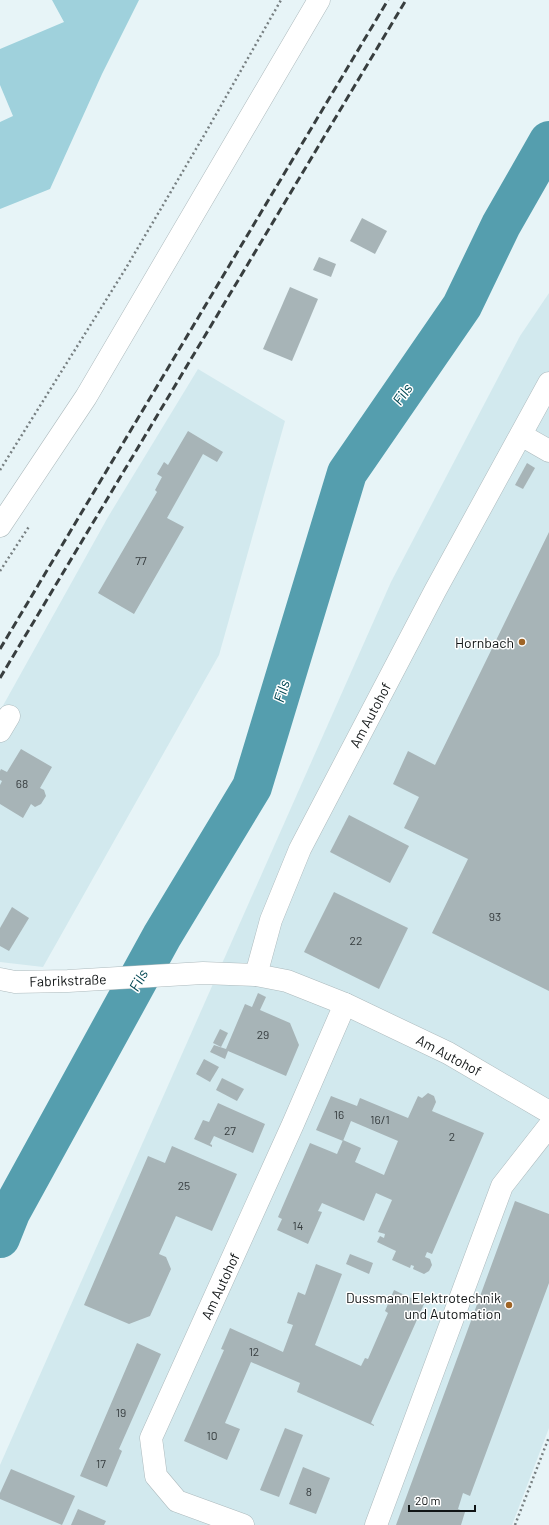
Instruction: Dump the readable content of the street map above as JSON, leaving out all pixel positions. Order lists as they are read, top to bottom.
{
  "streets": {
    "street": ["Am Autohof", "Fabrikstraße"]
  },
  "crossings": [
    ["Am Autohof", "Fabrikstraße"]
  ],
  "water": ["Fils"],
  "places": ["Hornbach", "Dussmann Elektrotechnik und Automation"],
  "house_numbers": [
    "77",
    "68",
    "93",
    "22",
    "29",
    "16",
    "16/1",
    "27",
    "2",
    "25",
    "14",
    "12",
    "19",
    "10",
    "17",
    "8"
  ],
  "scale_bar": "20 m"
}
